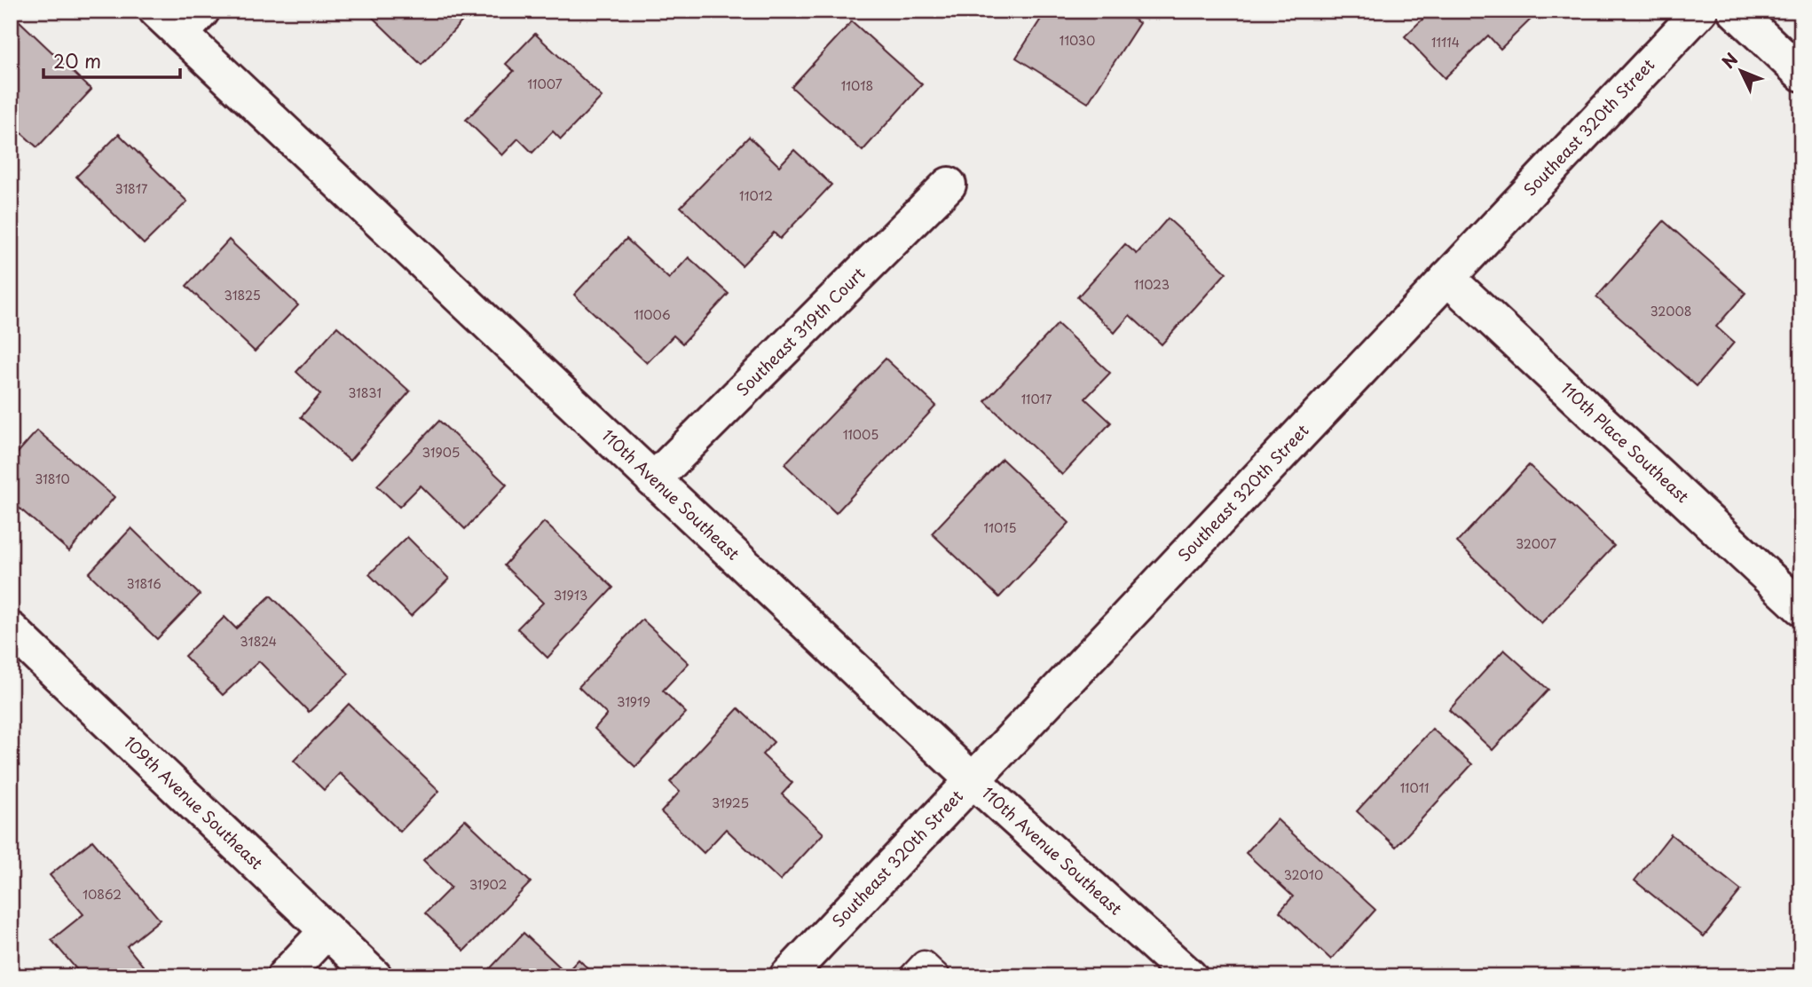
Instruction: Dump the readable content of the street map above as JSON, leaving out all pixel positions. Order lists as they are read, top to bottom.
{
  "streets": {
    "street": [
      "Southeast 320th Street",
      "Southeast 319th Court",
      "110th Place Southeast",
      "110th Avenue Southeast",
      "109th Avenue Southeast"
    ]
  },
  "crossings": [
    ["Southeast 320th Street", "110th Place Southeast"],
    ["Southeast 320th Street", "110th Avenue Southeast"],
    ["Southeast 319th Court", "110th Avenue Southeast"]
  ],
  "house_numbers": [
    "11030",
    "11114",
    "11007",
    "11018",
    "31817",
    "11012",
    "11023",
    "31825",
    "32008",
    "11006",
    "31831",
    "11017",
    "11005",
    "31905",
    "31810",
    "11015",
    "32007",
    "31816",
    "31913",
    "31824",
    "31919",
    "11011",
    "31925",
    "32010",
    "31902",
    "10862"
  ],
  "scale_bar": "20 m",
  "north": "top left"
}
